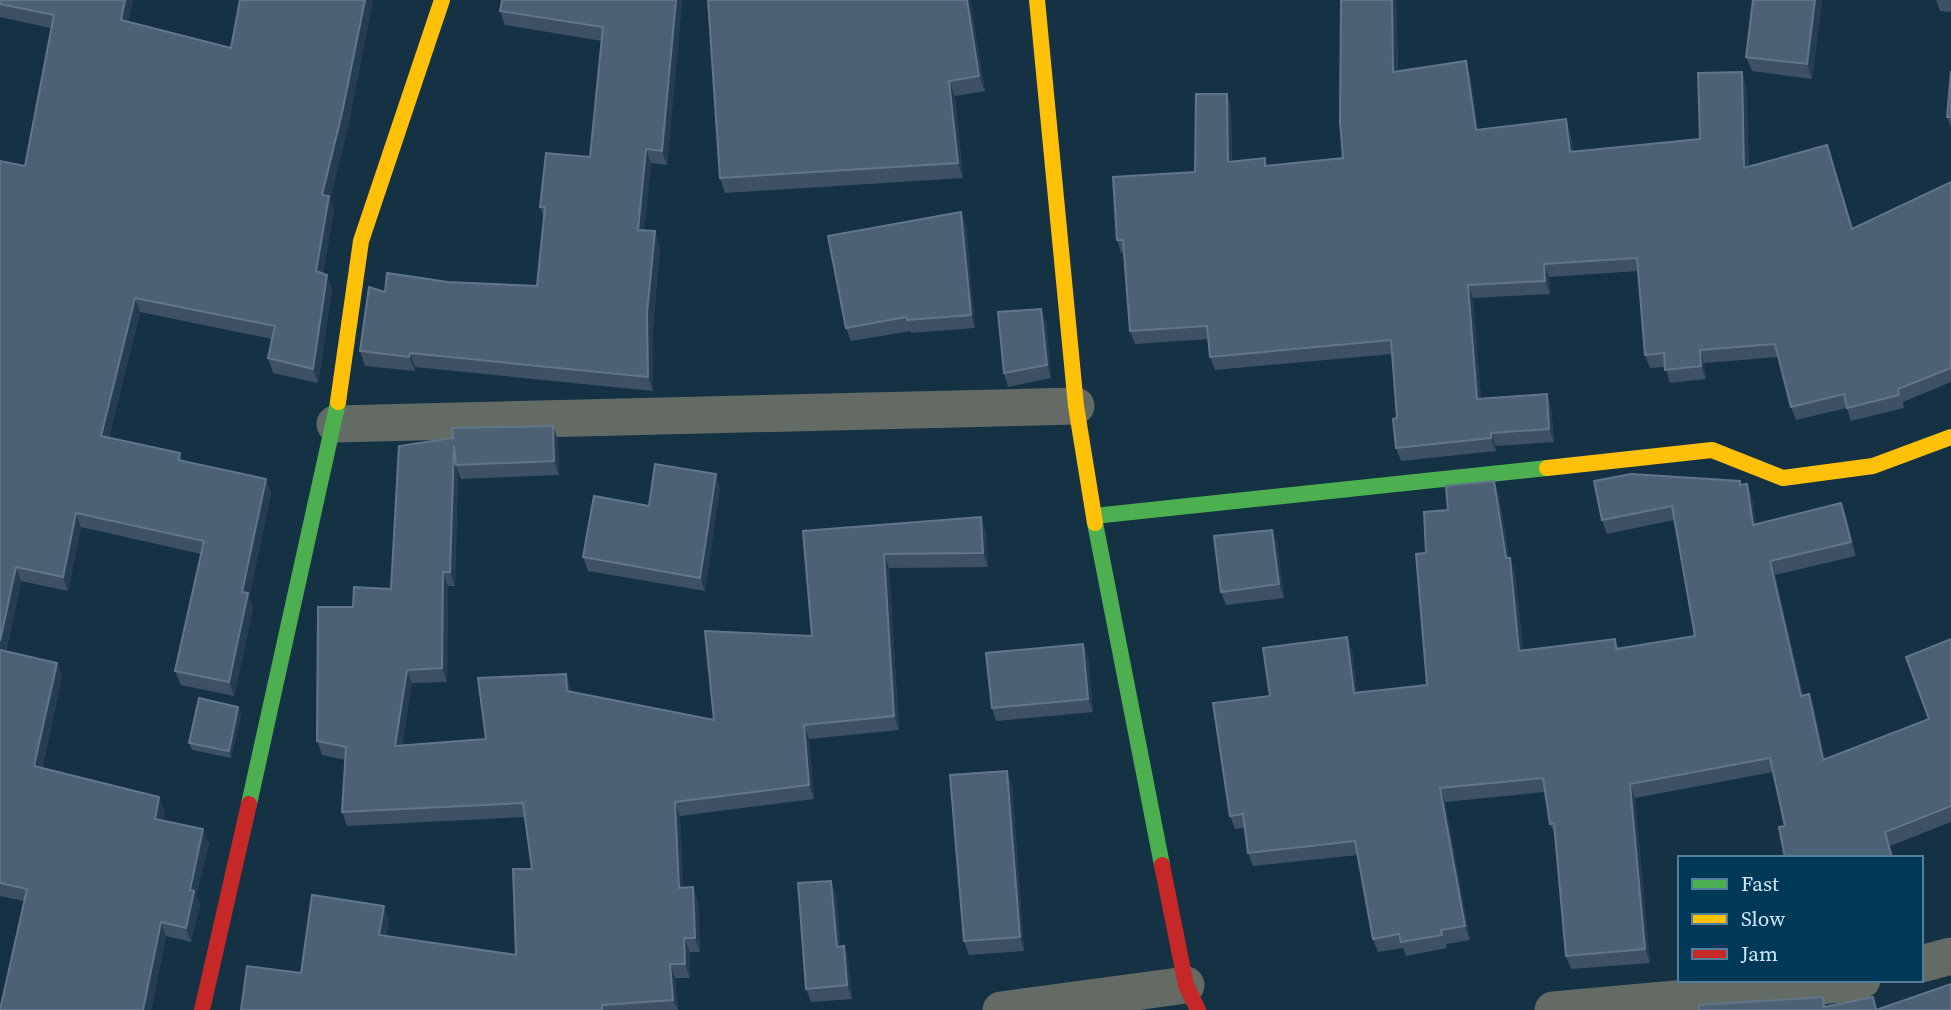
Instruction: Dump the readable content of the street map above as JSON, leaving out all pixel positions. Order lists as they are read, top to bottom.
{
  "legend": ["Fast", "Slow", "Jam"]
}
